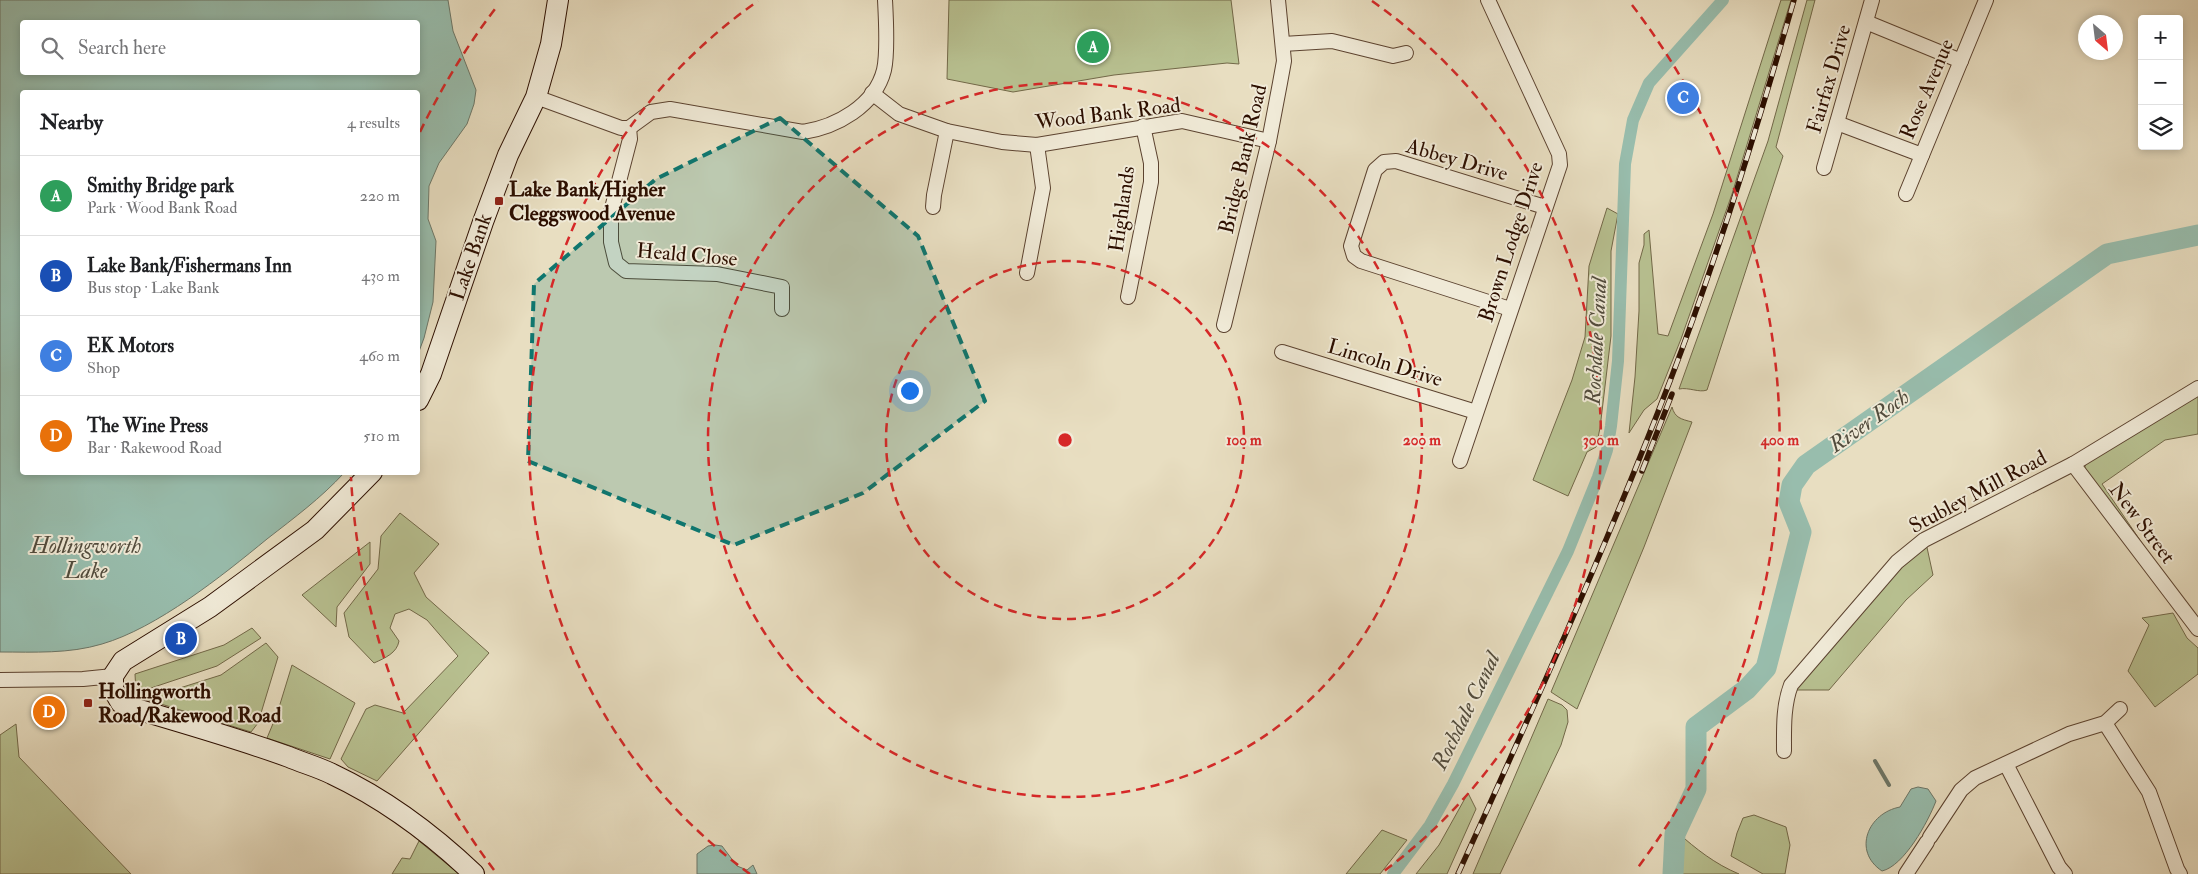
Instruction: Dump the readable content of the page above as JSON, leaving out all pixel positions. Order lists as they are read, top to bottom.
{
  "streets": {
    "main road": ["Lake Bank"],
    "street": [
      "Fairfax Drive",
      "Rose Avenue",
      "Wood Bank Road",
      "Bridge Bank Road",
      "Abbey Drive",
      "Highlands",
      "Brown Lodge Drive",
      "Heald Close",
      "Lincoln Drive",
      "Stubley Mill Road",
      "New Street"
    ]
  },
  "crossings": [
    ["Wood Bank Road", "Bridge Bank Road"],
    ["Wood Bank Road", "Highlands"],
    ["Abbey Drive", "Brown Lodge Drive"],
    ["Brown Lodge Drive", "Lincoln Drive"],
    ["Stubley Mill Road", "New Street"]
  ],
  "water": ["Rochdale Canal", "River Roch", "Hollingworth Lake"],
  "places": {
    "transit": ["Lake Bank/Higher Cleggswood Avenue", "Hollingworth Road/Rakewood Road"]
  },
  "north": "bottom right",
  "page": {
    "map_buttons": ["+", "−"],
    "search": "Search here",
    "pins": [
      "A",
      "C",
      "B",
      "D"
    ],
    "heading": ["Nearby", "4 results"],
    "list": [
      {
        "mark": "A",
        "name": "Smithy Bridge park",
        "note": "Park · Wood Bank Road",
        "value": "220 m"
      },
      {
        "mark": "B",
        "name": "Lake Bank/Fishermans Inn",
        "note": "Bus stop · Lake Bank",
        "value": "430 m"
      },
      {
        "mark": "C",
        "name": "EK Motors",
        "note": "Shop",
        "value": "460 m"
      },
      {
        "mark": "D",
        "name": "The Wine Press",
        "note": "Bar · Rakewood Road",
        "value": "510 m"
      }
    ]
  },
  "rings": [
    "100 m",
    "200 m",
    "300 m",
    "400 m"
  ]
}
